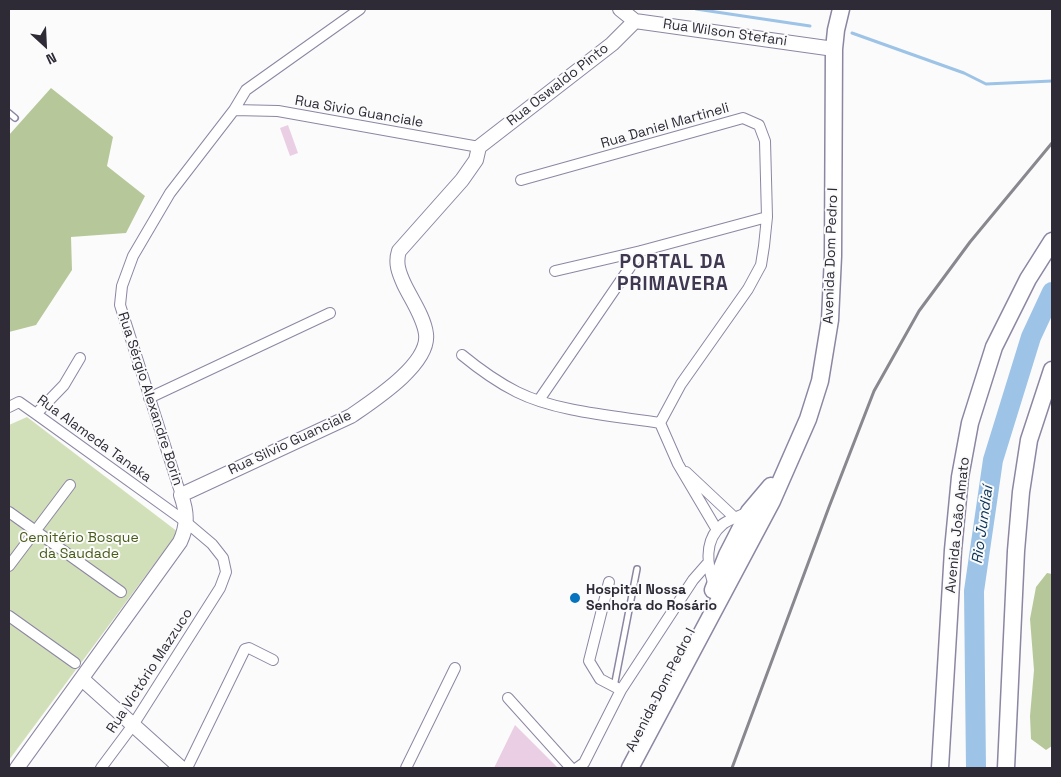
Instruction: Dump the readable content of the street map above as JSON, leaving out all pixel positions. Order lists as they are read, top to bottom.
{
  "streets": {
    "main road": ["Avenida Dom Pedro I", "Avenida João Amato"],
    "street": [
      "Rua Wilson Stefani",
      "Rua Oswaldo Pinto",
      "Rua Sivio Guanciale",
      "Rua Daniel Martineli",
      "Rua Sérgio Alexandre Borin",
      "Rua Alameda Tanaka",
      "Rua Silvio Guanciale",
      "Rua Victório Mazzuco"
    ]
  },
  "crossings": [
    ["Rua Wilson Stefani", "Rua Oswaldo Pinto"],
    ["Rua Wilson Stefani", "Avenida Dom Pedro I"],
    ["Rua Oswaldo Pinto", "Rua Sivio Guanciale"],
    ["Rua Oswaldo Pinto", "Rua Silvio Guanciale"],
    ["Rua Sivio Guanciale", "Rua Sérgio Alexandre Borin"],
    ["Rua Sivio Guanciale", "Rua Silvio Guanciale"],
    ["Rua Sérgio Alexandre Borin", "Rua Silvio Guanciale"],
    ["Rua Alameda Tanaka", "Rua Victório Mazzuco"]
  ],
  "districts": ["PORTAL DA PRIMAVERA"],
  "water": ["Rio Jundiaí"],
  "parks": ["Cemitério Bosque da Saudade"],
  "places": ["Hospital Nossa Senhora do Rosário"],
  "north": "bottom right"
}
